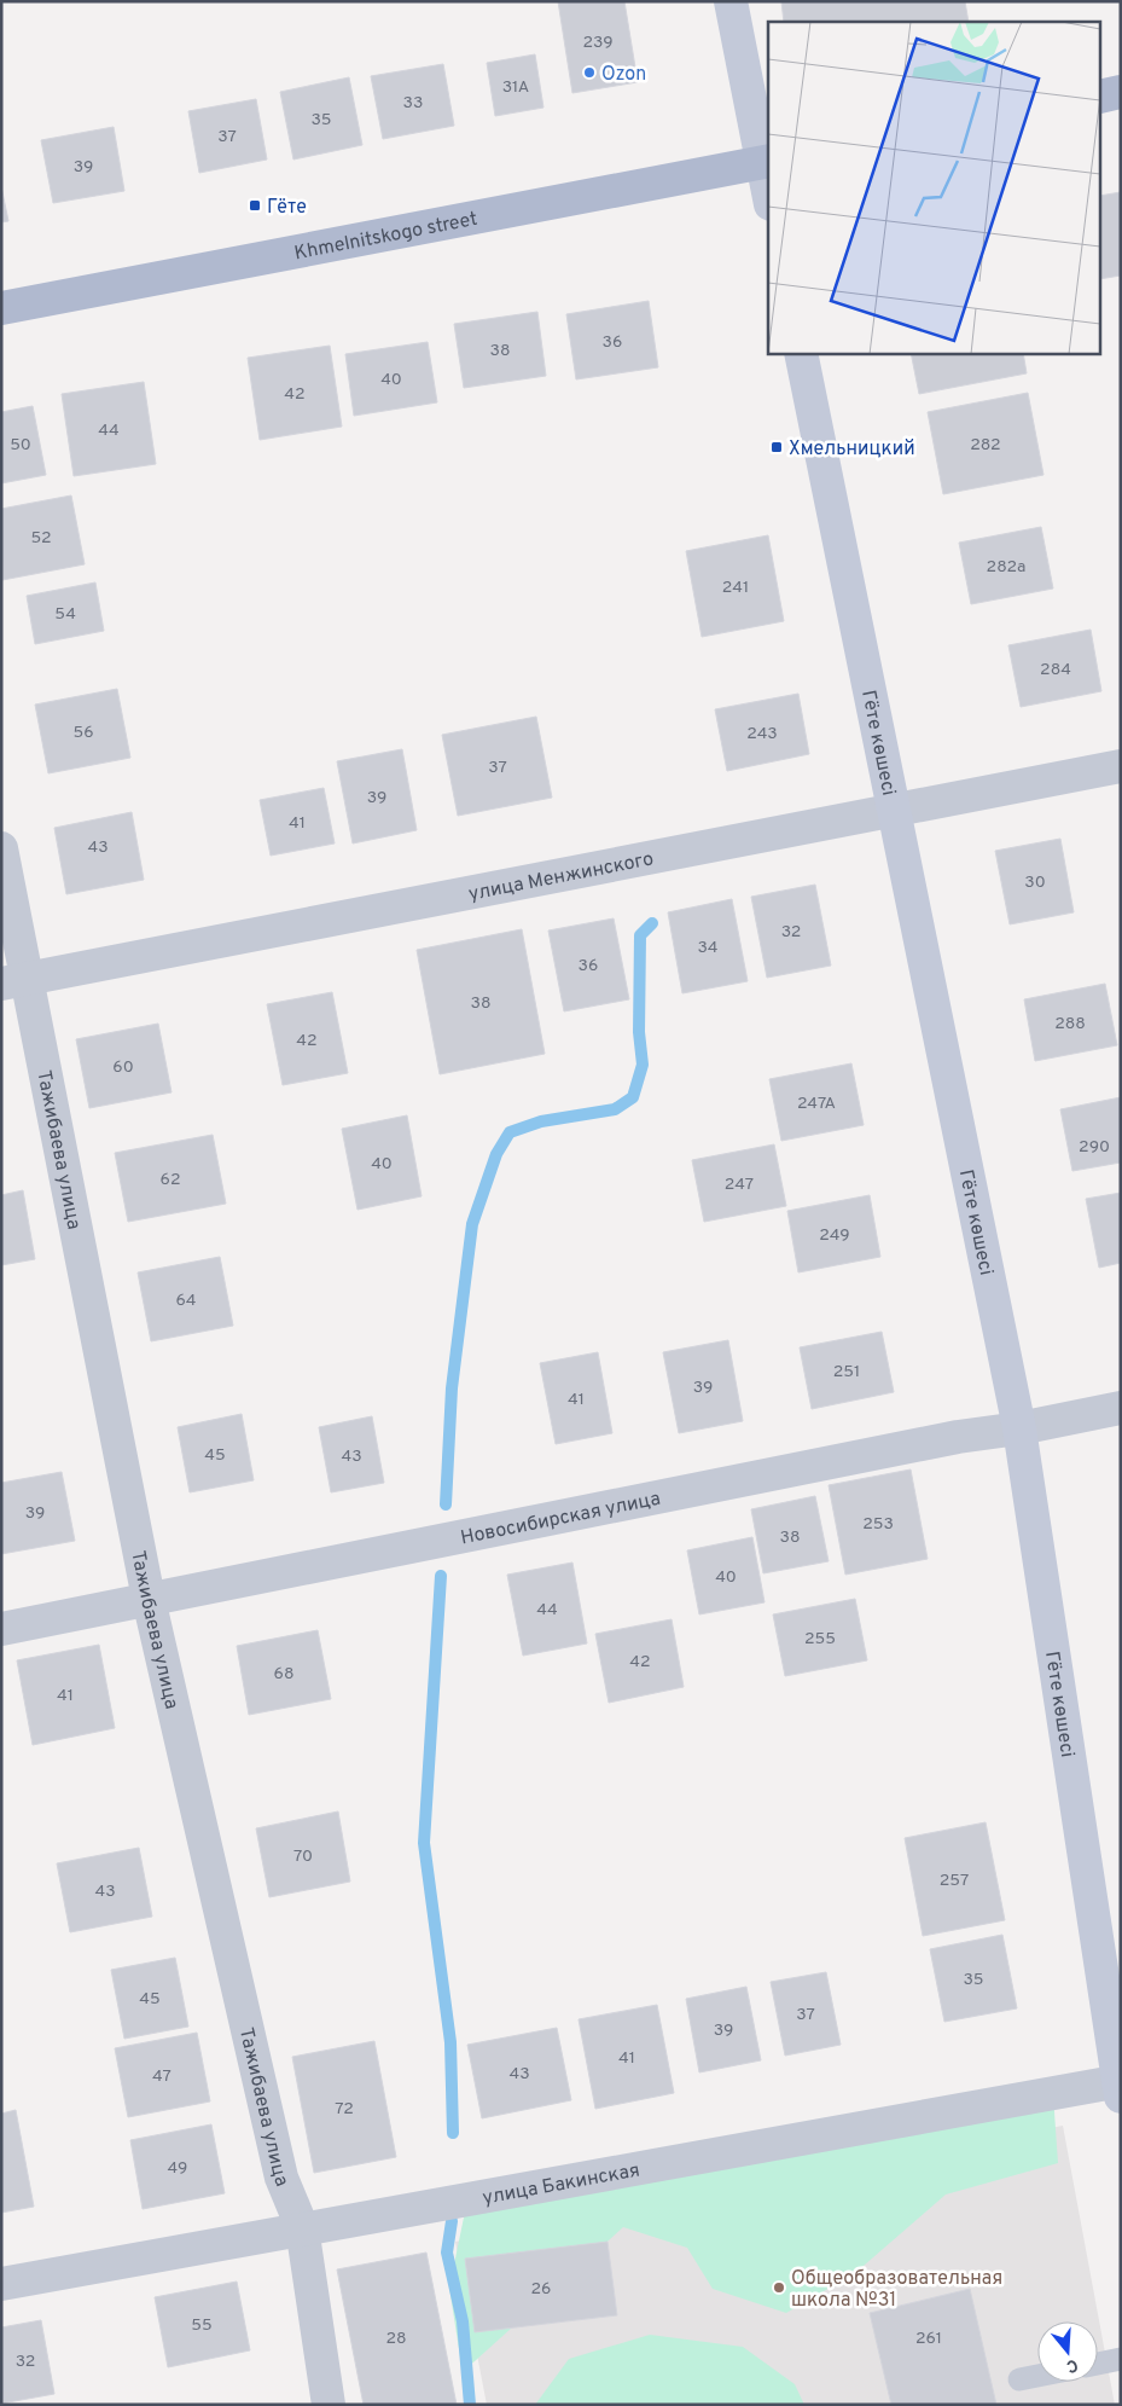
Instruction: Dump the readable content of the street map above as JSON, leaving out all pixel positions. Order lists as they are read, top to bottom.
{
  "streets": {
    "main road": ["Khmelnitskogo street", "Гёте көшесі"],
    "street": [
      "улица Менжинского",
      "Тажибаева улица",
      "Новосибирская улица",
      "улица Бакинская"
    ]
  },
  "crossings": [
    ["Гёте көшесі", "улица Менжинского"],
    ["Гёте көшесі", "Новосибирская улица"],
    ["Гёте көшесі", "улица Бакинская"],
    ["улица Менжинского", "Тажибаева улица"],
    ["Тажибаева улица", "Новосибирская улица"],
    ["Тажибаева улица", "улица Бакинская"]
  ],
  "places": {
    "other": ["Ozon", "Общеобразовательная школа №31"],
    "transit": ["Гёте", "Хмельницкий"]
  },
  "house_numbers": [
    "239",
    "31А",
    "33",
    "35",
    "37",
    "39",
    "36",
    "38",
    "40",
    "42",
    "44",
    "50",
    "282",
    "52",
    "282а",
    "241",
    "54",
    "284",
    "56",
    "243",
    "37",
    "39",
    "41",
    "43",
    "30",
    "32",
    "34",
    "36",
    "38",
    "288",
    "42",
    "60",
    "247А",
    "290",
    "40",
    "62",
    "247",
    "249",
    "64",
    "251",
    "39",
    "41",
    "45",
    "43",
    "39",
    "253",
    "38",
    "40",
    "44",
    "255",
    "42",
    "68",
    "41",
    "70",
    "257",
    "43",
    "35",
    "45",
    "37",
    "39",
    "41",
    "43",
    "47",
    "72",
    "49",
    "26",
    "55",
    "28",
    "261",
    "32"
  ],
  "north": "bottom"
}
